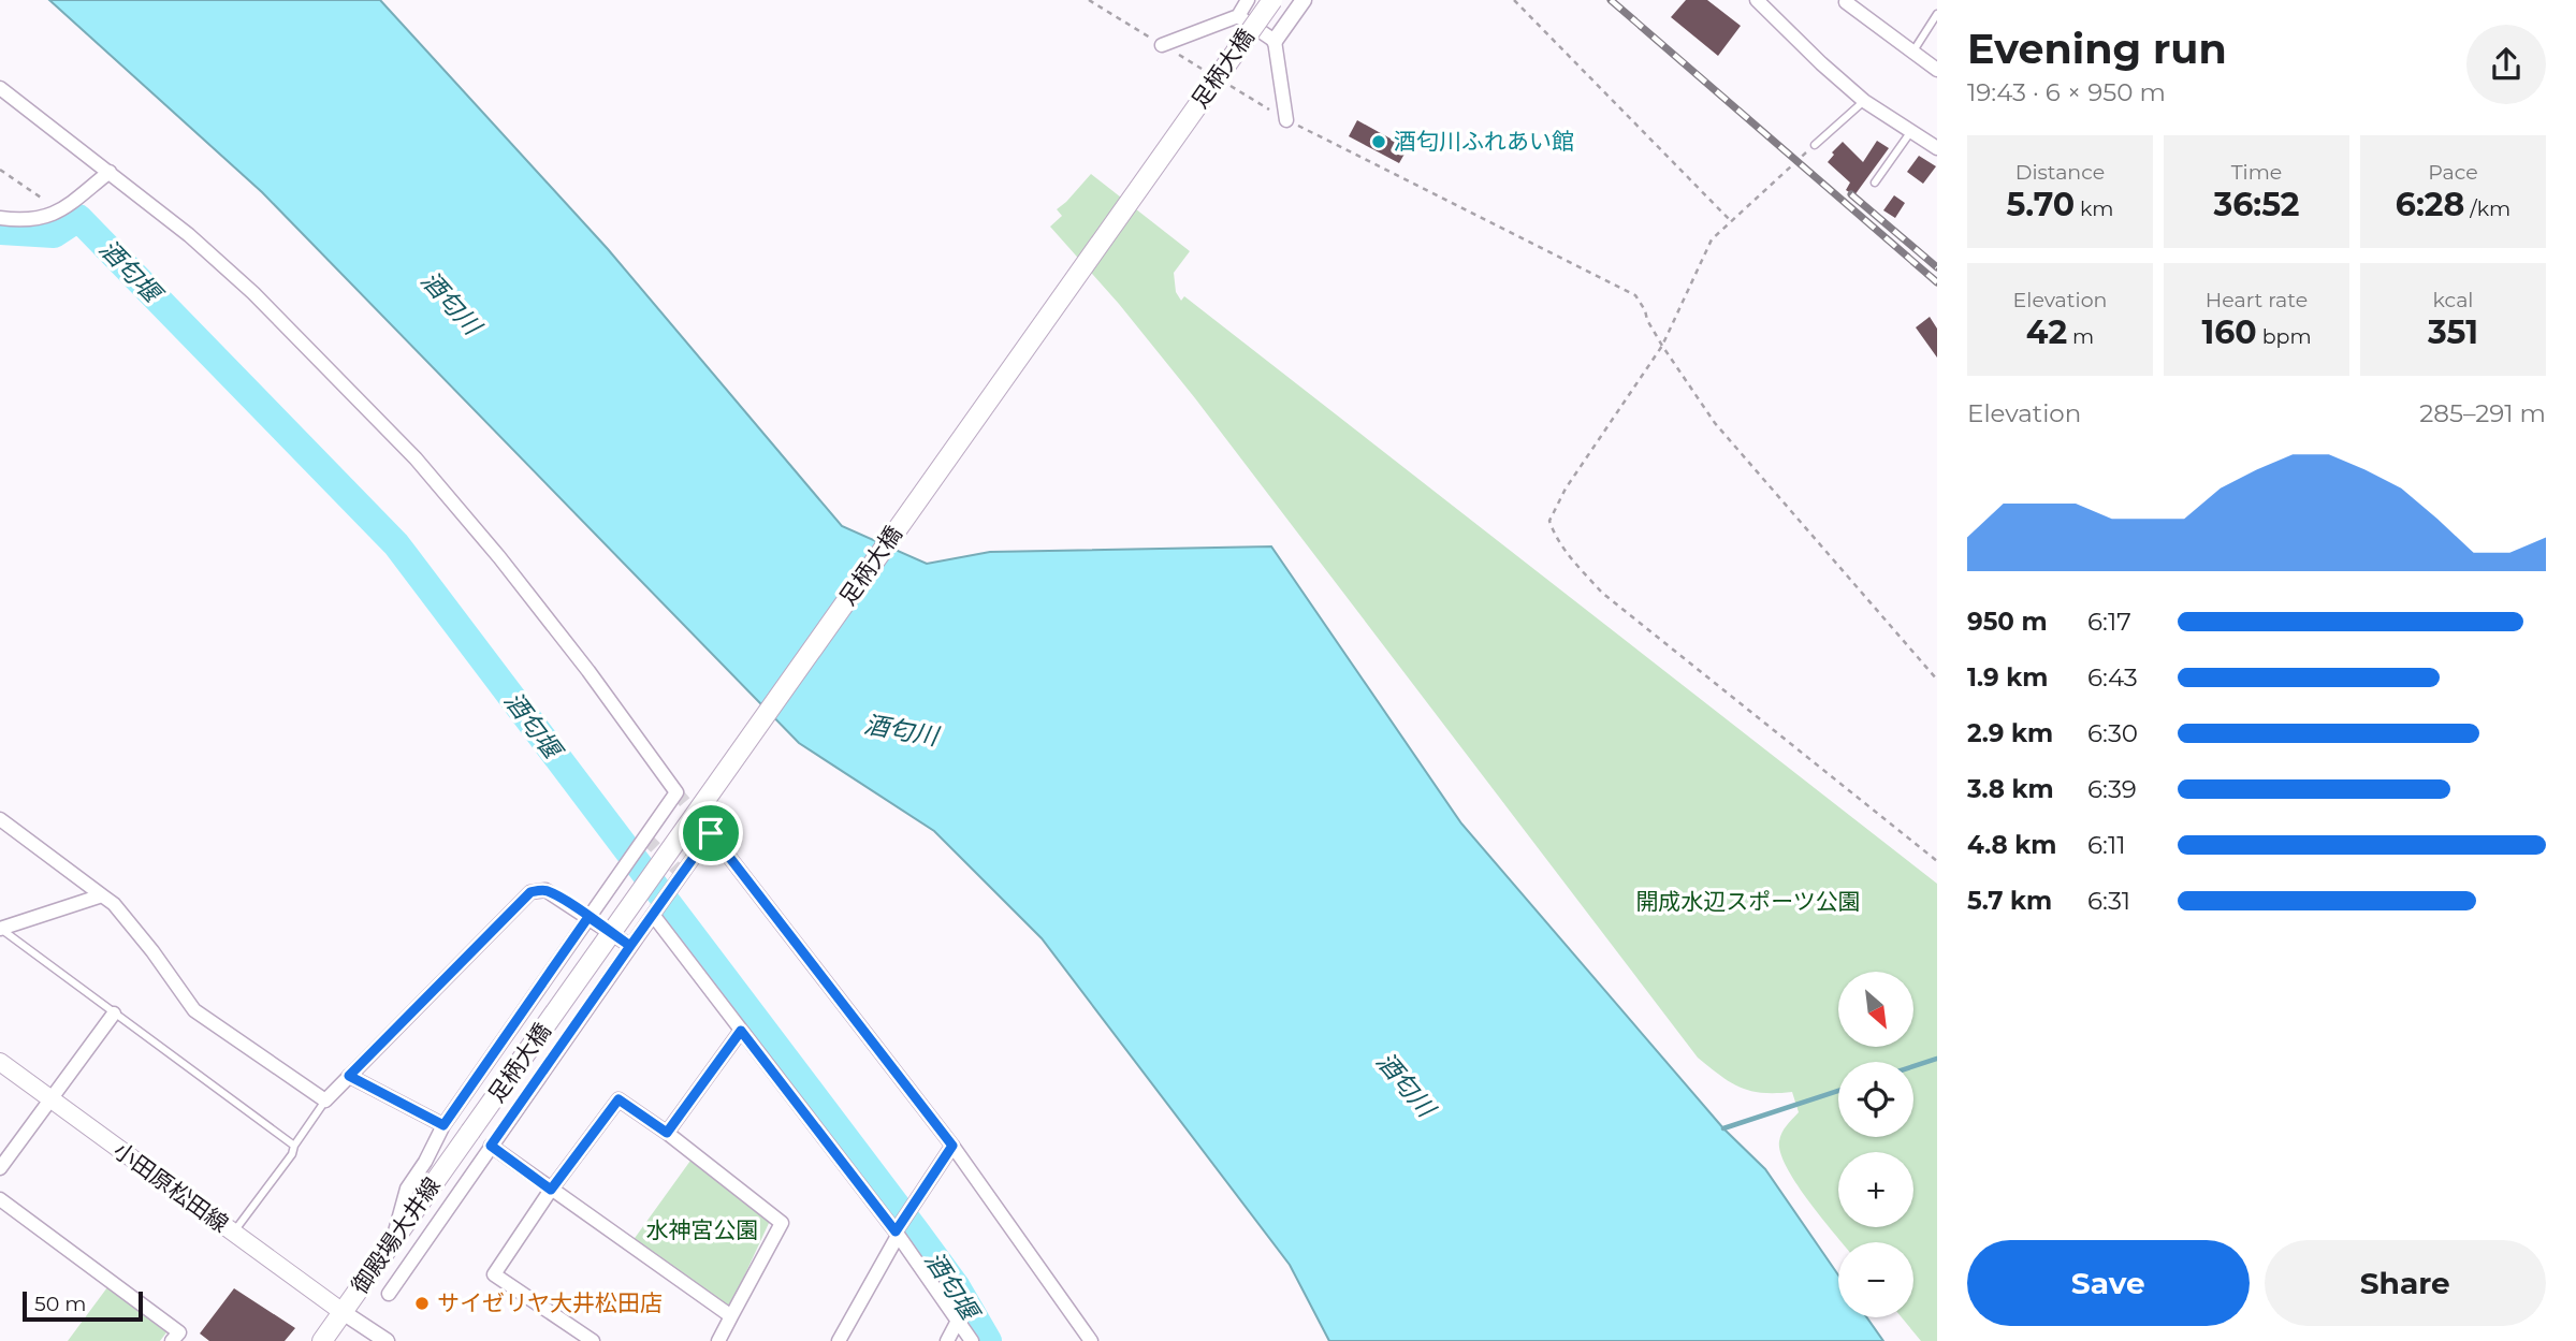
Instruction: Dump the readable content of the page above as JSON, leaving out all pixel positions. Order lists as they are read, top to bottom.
{
  "streets": {
    "main road": ["足柄大橋", "小田原松田線", "御殿場大井線"]
  },
  "crossings": [
    ["足柄大橋", "御殿場大井線"],
    ["小田原松田線", "御殿場大井線"]
  ],
  "water": ["酒匂堰", "酒匂川"],
  "parks": ["開成水辺スポーツ公園", "水神宮公園"],
  "places": ["酒匂川ふれあい館", "サイゼリヤ大井松田店"],
  "scale_bar": "50 m",
  "north": "bottom right",
  "page": {
    "heading": ["Evening run", "19:43 · 6 × 950 m"],
    "stats": [
      ["Distance", "5.70 km"],
      ["Time", "36:52"],
      ["Pace", "6:28 /km"],
      ["Elevation", "42 m"],
      ["Heart rate", "160 bpm"],
      ["kcal", "351"]
    ],
    "chart": ["Elevation", "285–291 m"],
    "list": [
      {
        "name": "950 m",
        "note": "6:17"
      },
      {
        "name": "1.9 km",
        "note": "6:43"
      },
      {
        "name": "2.9 km",
        "note": "6:30"
      },
      {
        "name": "3.8 km",
        "note": "6:39"
      },
      {
        "name": "4.8 km",
        "note": "6:11"
      },
      {
        "name": "5.7 km",
        "note": "6:31"
      }
    ],
    "map_buttons": ["+", "−"],
    "buttons": ["Save", "Share"],
    "scale": "50 m"
  }
}
